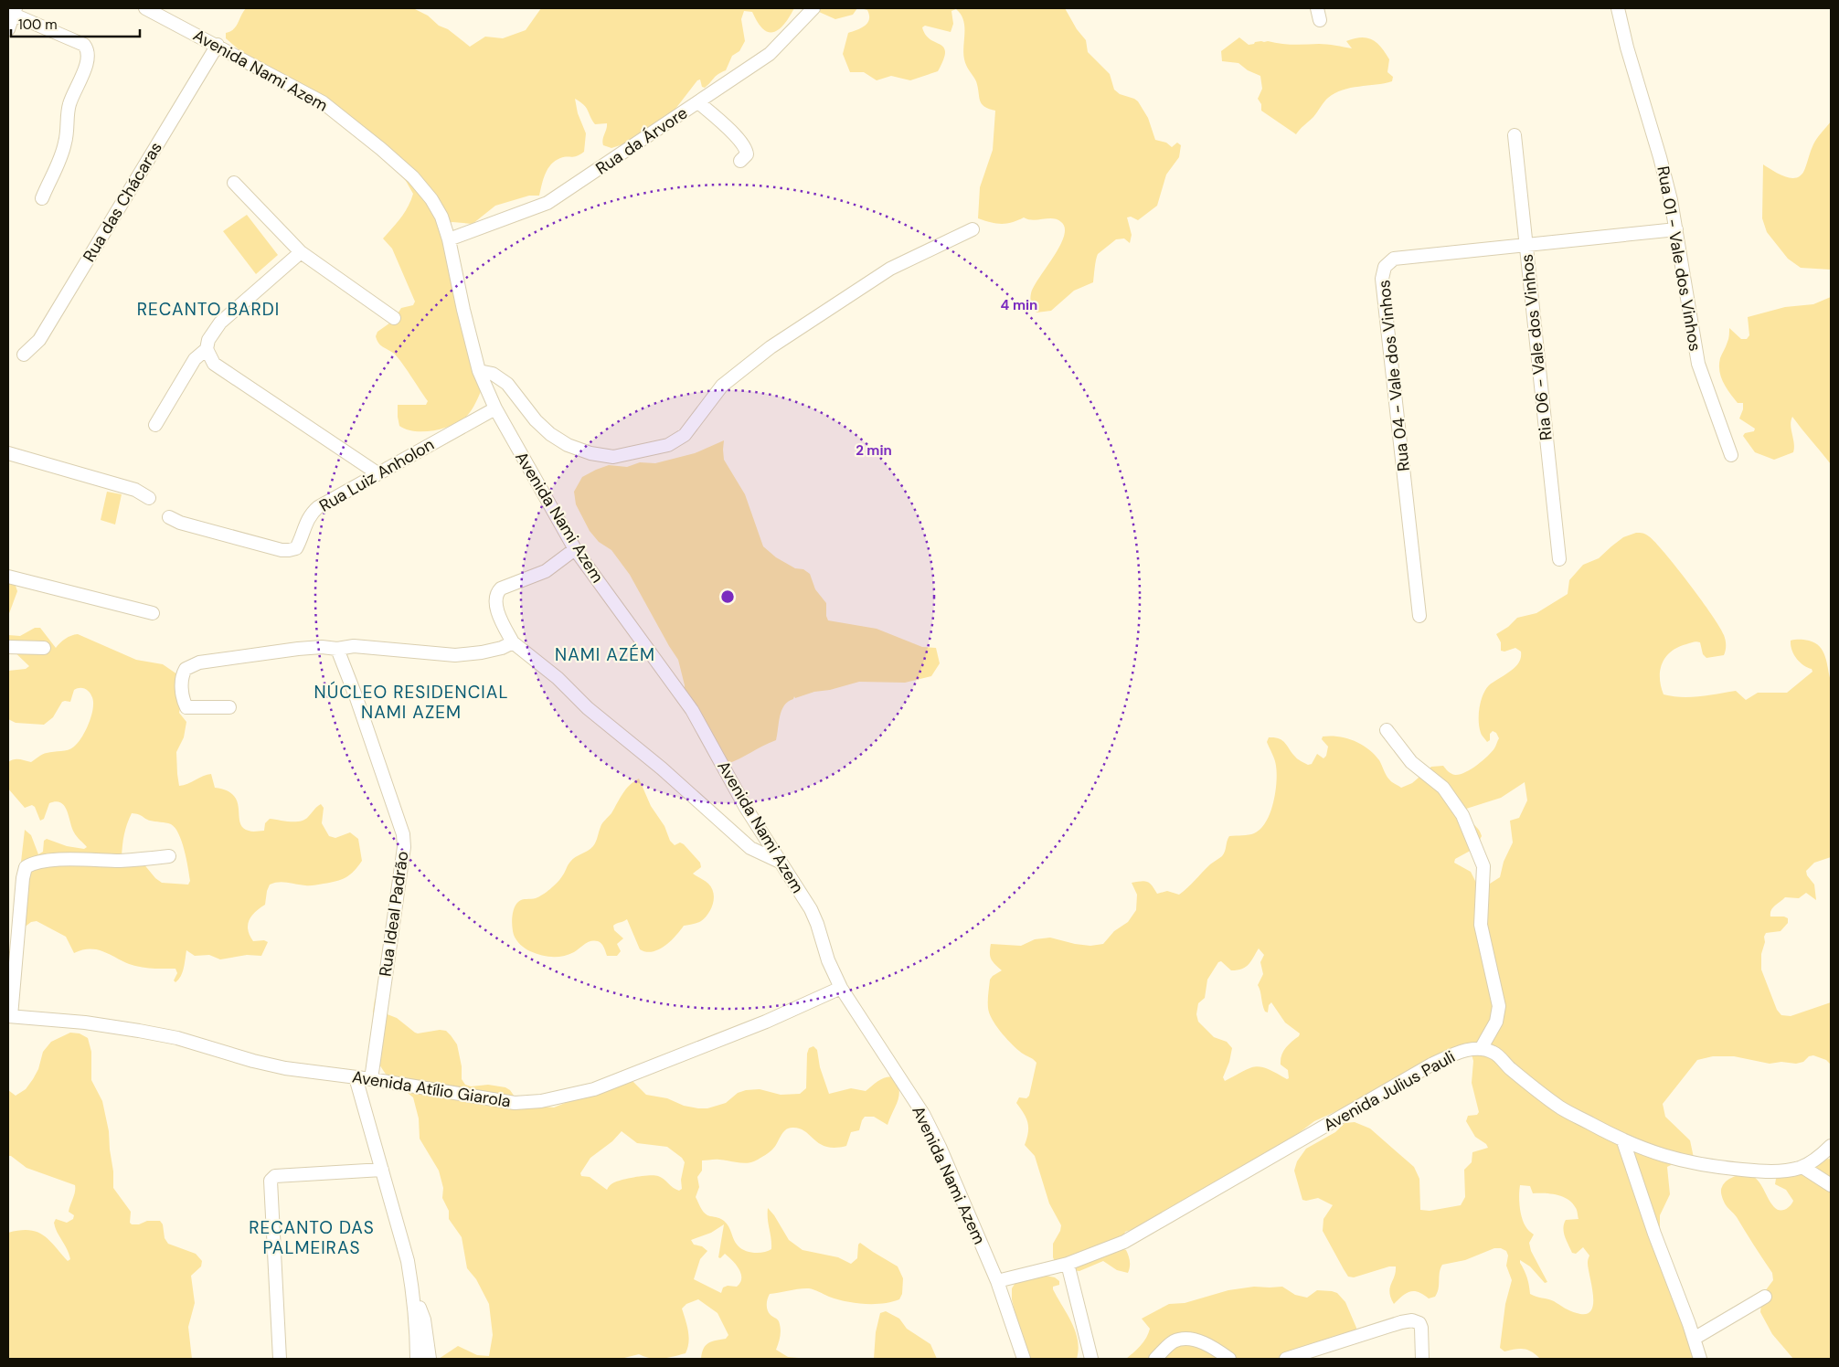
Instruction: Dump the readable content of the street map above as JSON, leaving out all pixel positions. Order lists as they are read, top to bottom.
{
  "streets": {
    "street": [
      "Avenida Nami Azem",
      "Rua da Árvore",
      "Rua das Chácaras",
      "Rua 01 - Vale dos Vinhos",
      "Ria 06 - Vale dos Vinhos",
      "Rua 04 - Vale dos Vinhos",
      "Rua Luiz Anholon",
      "Rua Ideal Padrão",
      "Avenida Atílio Giarola",
      "Avenida Julius Pauli"
    ]
  },
  "crossings": [
    ["Avenida Nami Azem", "Rua da Árvore"],
    ["Avenida Nami Azem", "Rua das Chácaras"],
    ["Avenida Nami Azem", "Rua Luiz Anholon"],
    ["Avenida Nami Azem", "Avenida Atílio Giarola"],
    ["Avenida Nami Azem", "Avenida Julius Pauli"],
    ["Rua 01 - Vale dos Vinhos", "Rua 04 - Vale dos Vinhos"],
    ["Ria 06 - Vale dos Vinhos", "Rua 04 - Vale dos Vinhos"],
    ["Rua Ideal Padrão", "Avenida Atílio Giarola"]
  ],
  "districts": [
    "RECANTO BARDI",
    "NAMI AZÉM",
    "NÚCLEO RESIDENCIAL NAMI AZEM",
    "RECANTO DAS PALMEIRAS"
  ],
  "scale_bar": "100 m",
  "rings": ["4 min", "2 min"]
}
